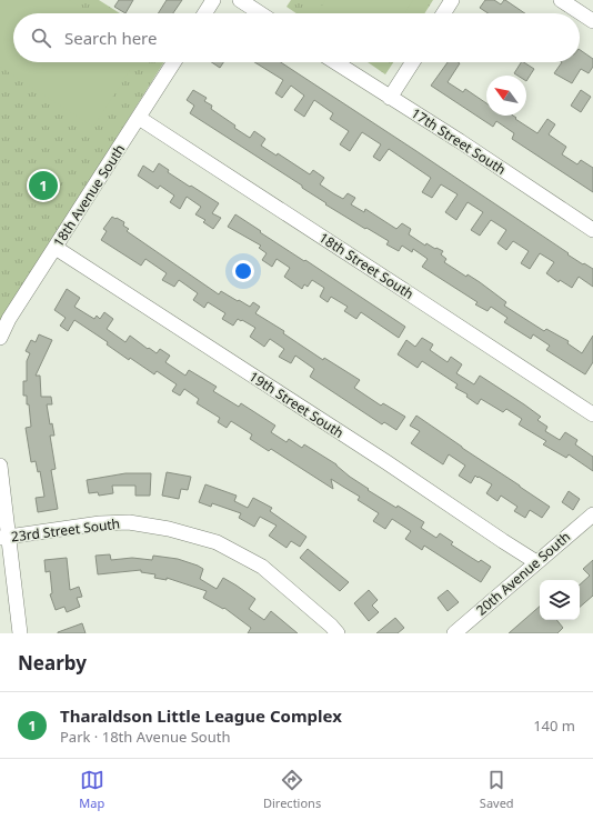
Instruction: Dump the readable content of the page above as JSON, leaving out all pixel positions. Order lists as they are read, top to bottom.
{
  "streets": {
    "street": [
      "17th Street South",
      "18th Avenue South",
      "18th Street South",
      "19th Street South",
      "23rd Street South",
      "20th Avenue South"
    ]
  },
  "crossings": [
    ["18th Avenue South", "18th Street South"],
    ["18th Avenue South", "19th Street South"],
    ["19th Street South", "20th Avenue South"]
  ],
  "north": "top left",
  "page": {
    "search": "Search here",
    "pins": "1",
    "heading": "Nearby",
    "list": [
      {
        "mark": "1",
        "name": "Tharaldson Little League Complex",
        "note": "Park · 18th Avenue South",
        "value": "140 m"
      }
    ],
    "nav": ["Map", "Directions", "Saved"]
  }
}
